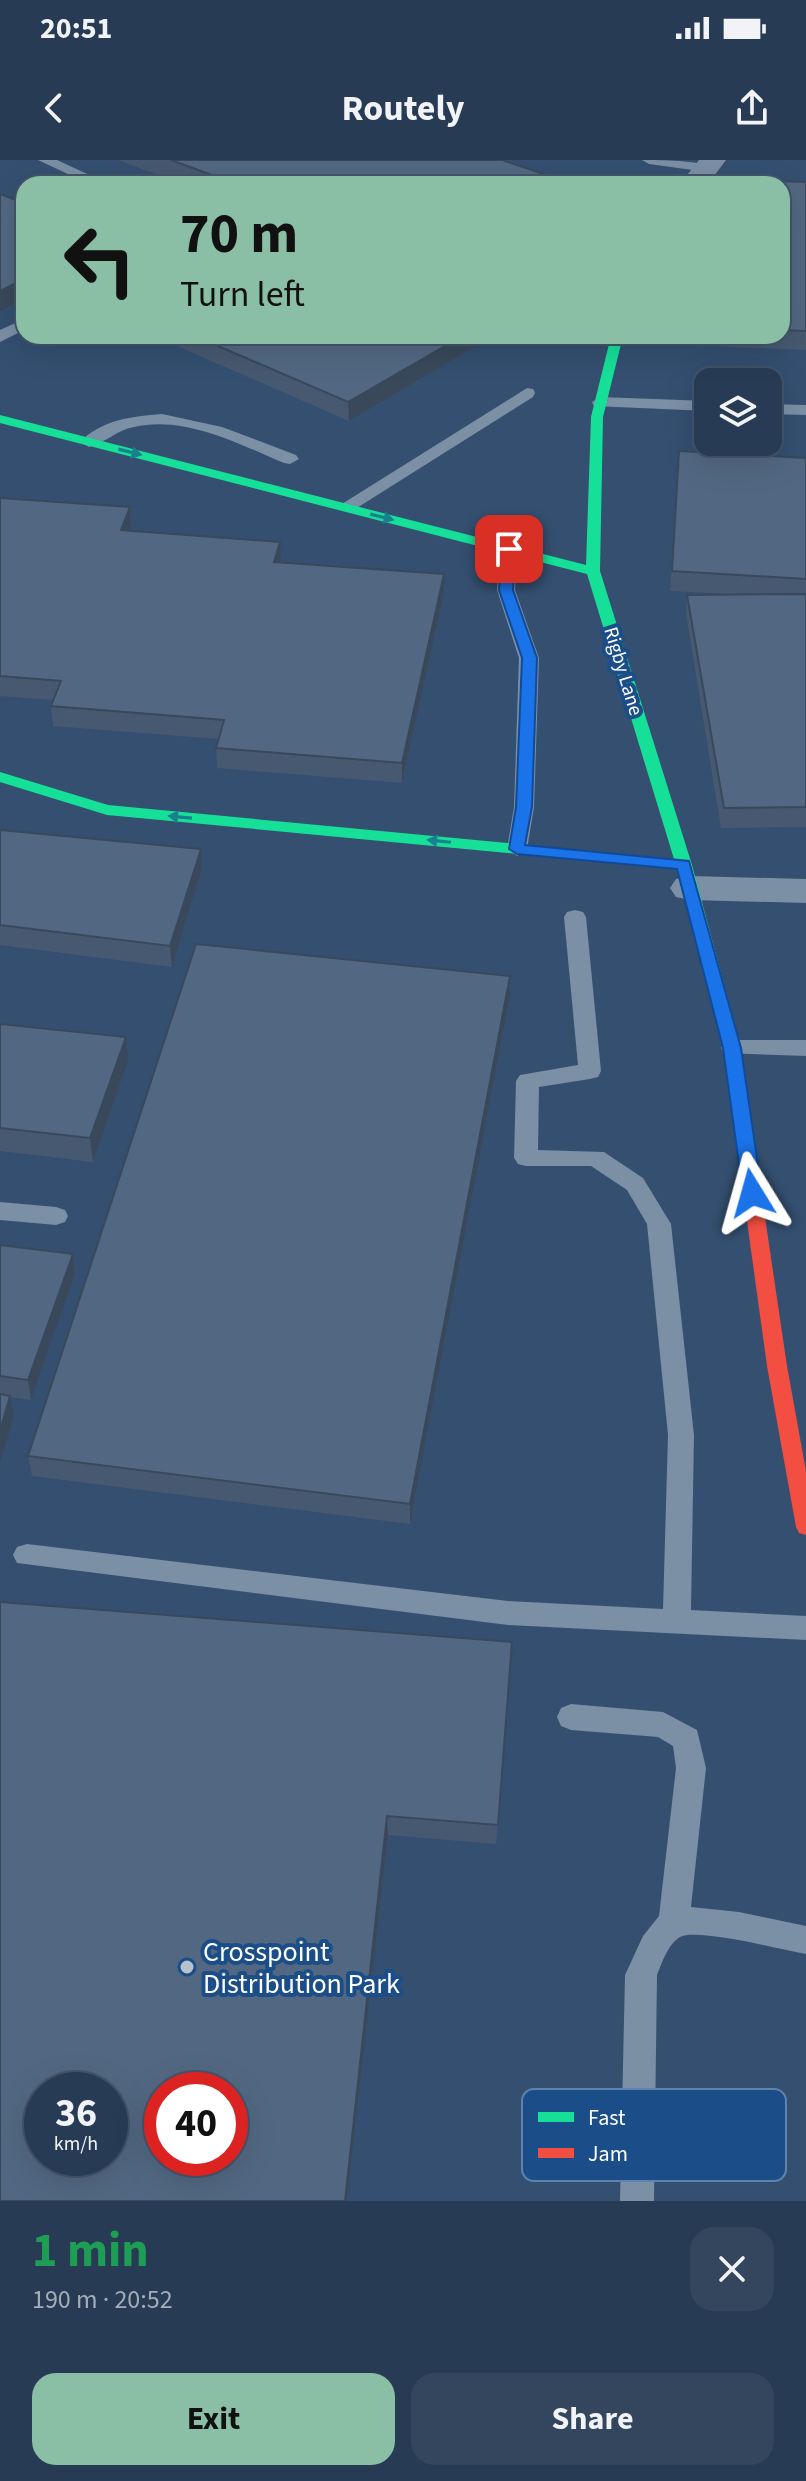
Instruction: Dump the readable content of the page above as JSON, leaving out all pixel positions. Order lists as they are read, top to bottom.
{
  "streets": {
    "street": ["Rigby Lane"]
  },
  "places": ["Crosspoint Distribution Park"],
  "legend": ["Fast", "Jam"],
  "page": {
    "status": "20:51",
    "header": "Routely",
    "turn": ["70 m", "Turn left"],
    "speed": "36 km/h",
    "limit": "40",
    "heading": ["1 min", "190 m · 20:52"],
    "buttons": ["Exit", "Share"]
  }
}
